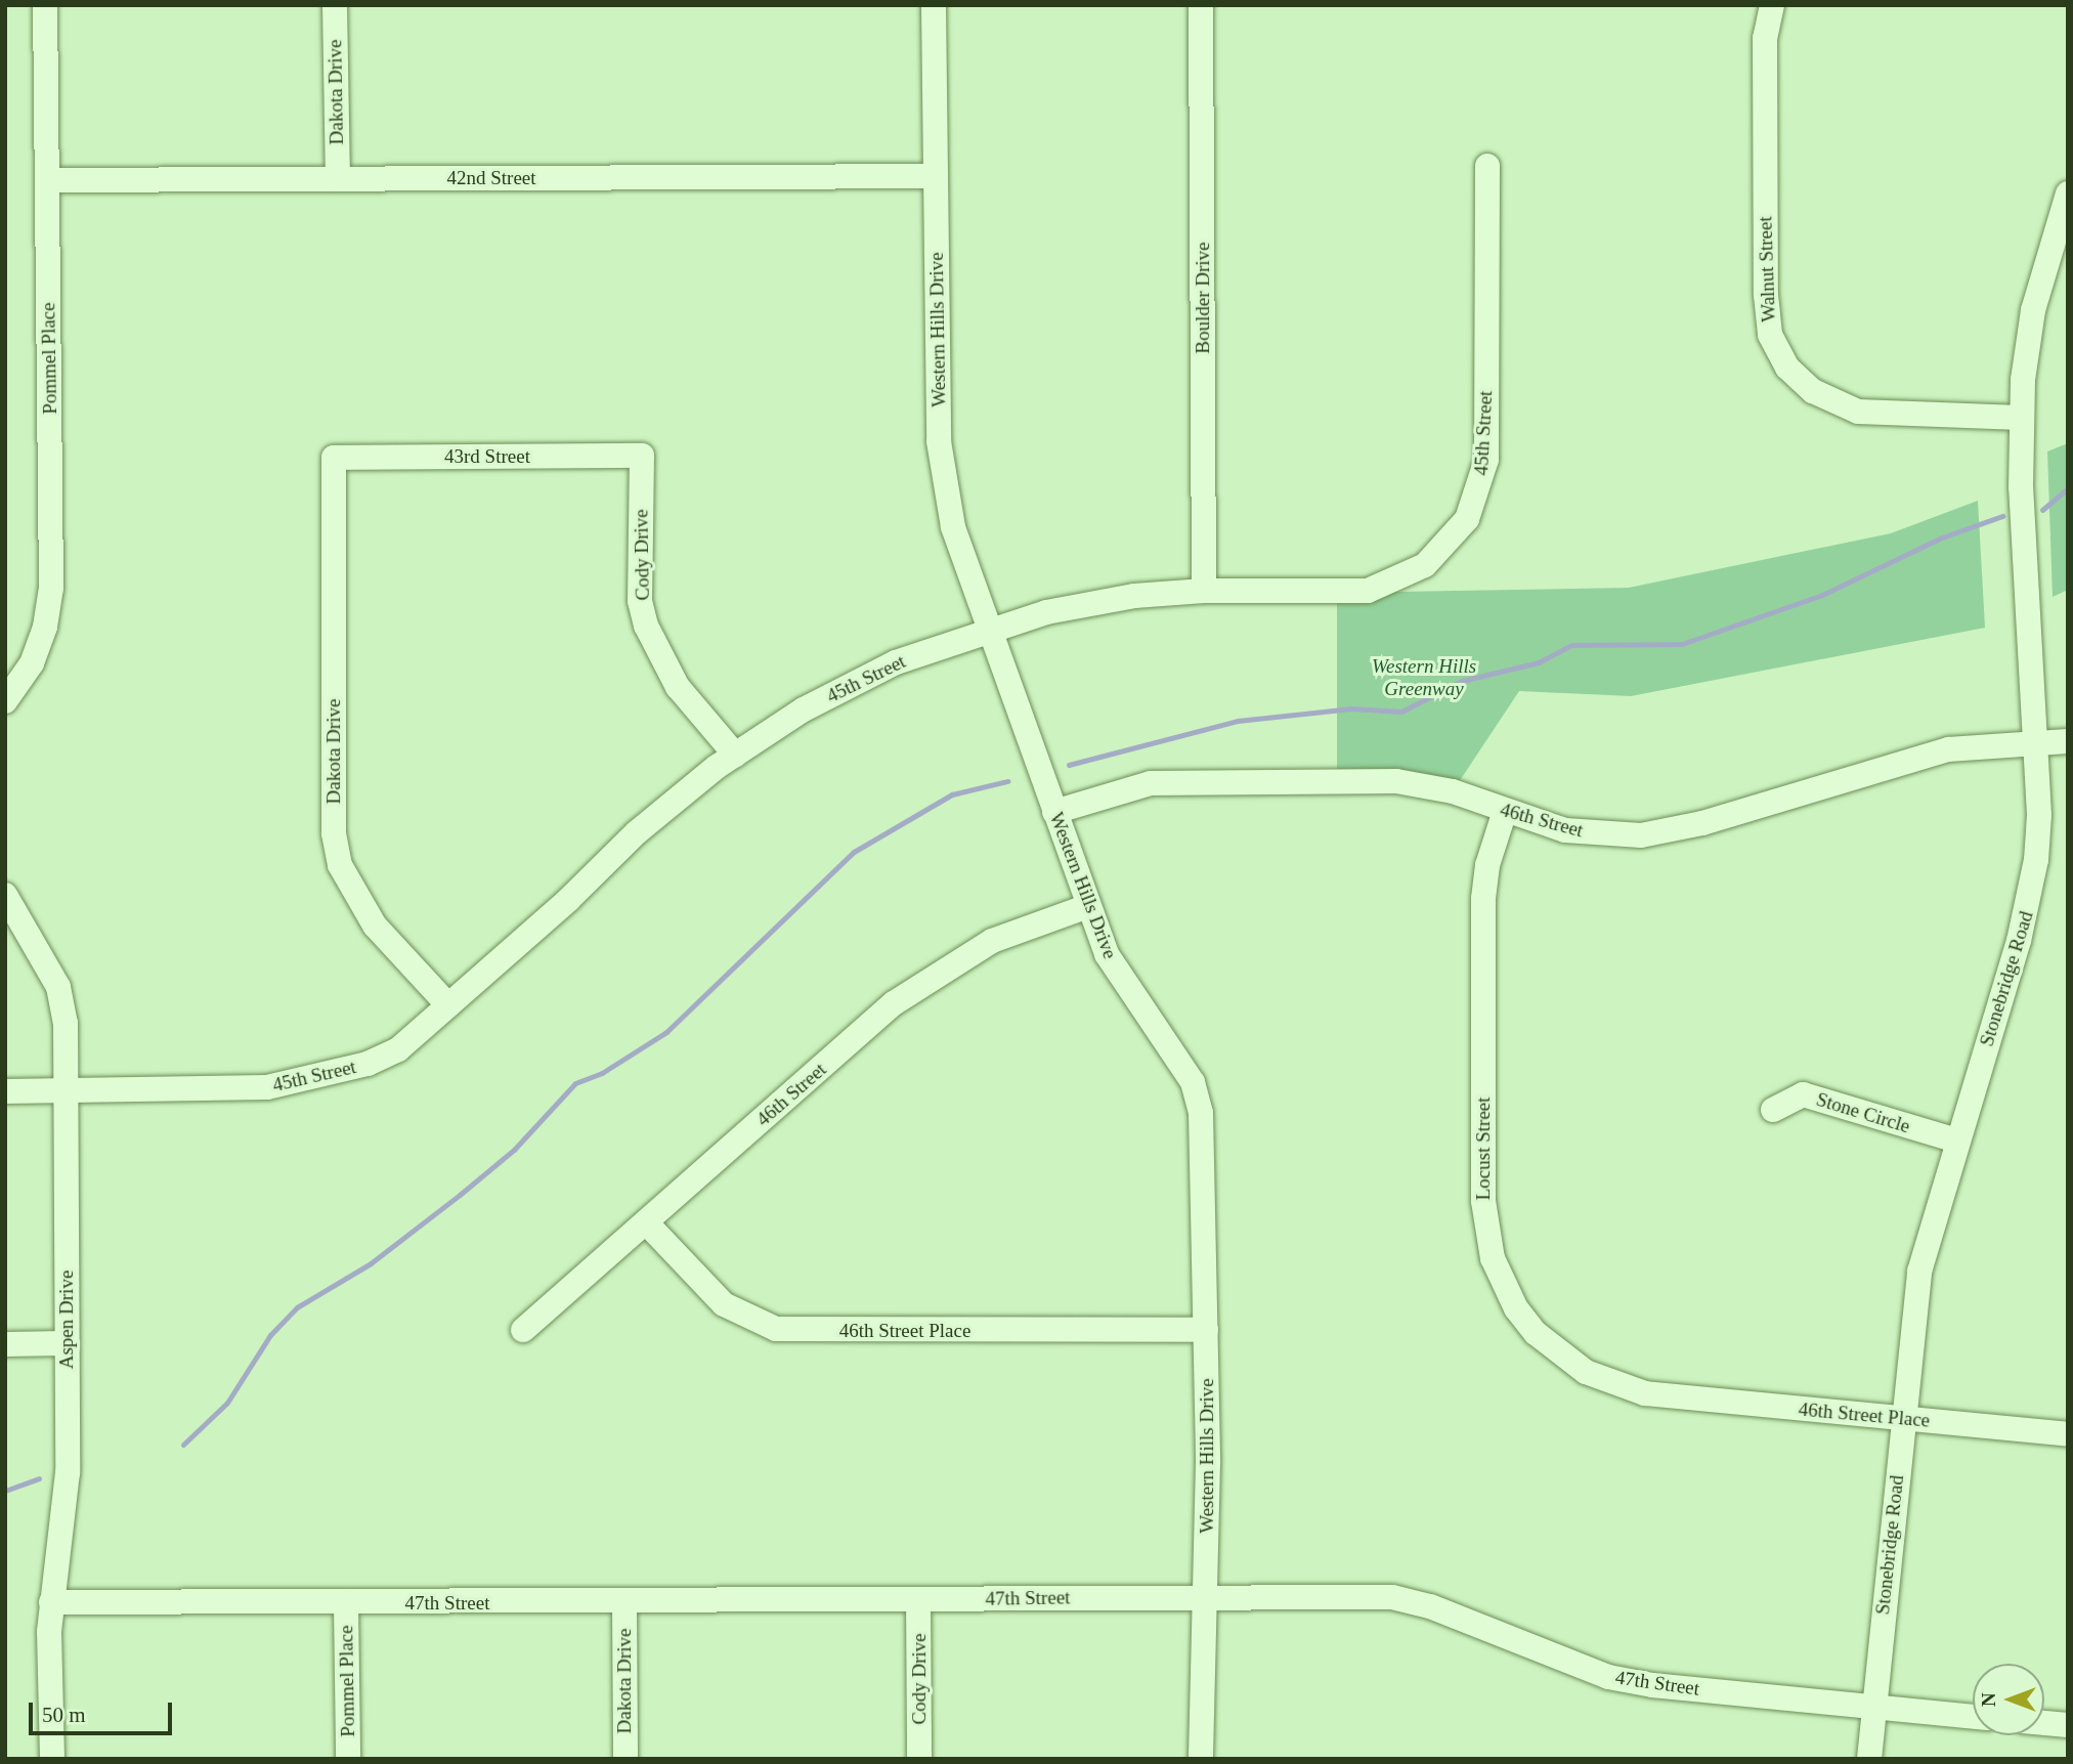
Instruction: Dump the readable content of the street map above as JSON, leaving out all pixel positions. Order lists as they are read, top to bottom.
{
  "streets": {
    "street": [
      "Dakota Drive",
      "42nd Street",
      "Walnut Street",
      "Boulder Drive",
      "Western Hills Drive",
      "Pommel Place",
      "45th Street",
      "43rd Street",
      "Cody Drive",
      "46th Street",
      "Stonebridge Road",
      "Stone Circle",
      "Locust Street",
      "Aspen Drive",
      "46th Street Place",
      "47th Street"
    ]
  },
  "crossings": [
    ["Dakota Drive", "42nd Street"],
    ["Dakota Drive", "45th Street"],
    ["Dakota Drive", "43rd Street"],
    ["Dakota Drive", "47th Street"],
    ["42nd Street", "Western Hills Drive"],
    ["42nd Street", "Pommel Place"],
    ["Walnut Street", "Stonebridge Road"],
    ["Boulder Drive", "45th Street"],
    ["Western Hills Drive", "45th Street"],
    ["Western Hills Drive", "46th Street"],
    ["Western Hills Drive", "46th Street Place"],
    ["Western Hills Drive", "47th Street"],
    ["Pommel Place", "47th Street"],
    ["45th Street", "Cody Drive"],
    ["45th Street", "Aspen Drive"],
    ["43rd Street", "Cody Drive"],
    ["Cody Drive", "47th Street"],
    ["46th Street", "Stonebridge Road"],
    ["46th Street", "Locust Street"],
    ["46th Street", "46th Street Place"],
    ["Stonebridge Road", "Stone Circle"],
    ["Stonebridge Road", "46th Street Place"],
    ["Stonebridge Road", "47th Street"],
    ["Locust Street", "46th Street Place"],
    ["Aspen Drive", "47th Street"]
  ],
  "parks": ["Western Hills Greenway"],
  "scale_bar": "50 m",
  "north": "left"
}
